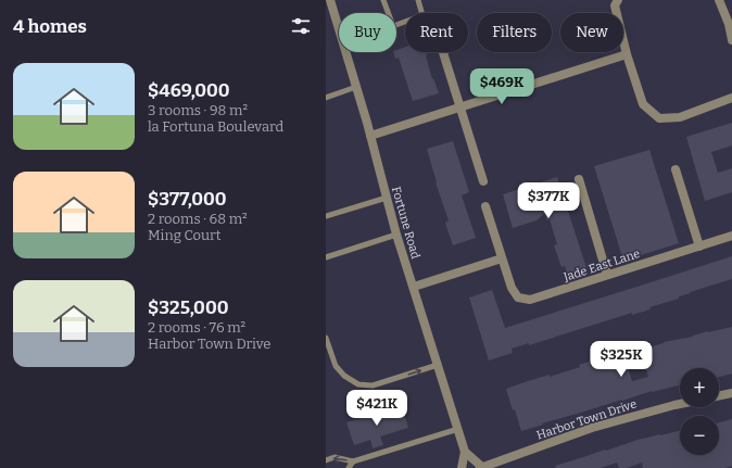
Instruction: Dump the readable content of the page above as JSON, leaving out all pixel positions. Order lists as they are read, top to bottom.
{
  "streets": {
    "street": ["Fortune Road", "Jade East Lane", "Harbor Town Drive"]
  },
  "page": {
    "heading": "4 homes",
    "chip": [
      "Buy",
      "Rent",
      "Filters",
      "New"
    ],
    "list": [
      {
        "name": "$469,000",
        "note": "3 rooms · 98 m² · la Fortuna Boulevard"
      },
      {
        "name": "$377,000",
        "note": "2 rooms · 68 m² · Ming Court"
      },
      {
        "name": "$325,000",
        "note": "2 rooms · 76 m² · Harbor Town Drive"
      }
    ],
    "price": [
      "$469K",
      "$377K",
      "$325K",
      "$421K"
    ],
    "map_buttons": ["+", "−"]
  }
}
